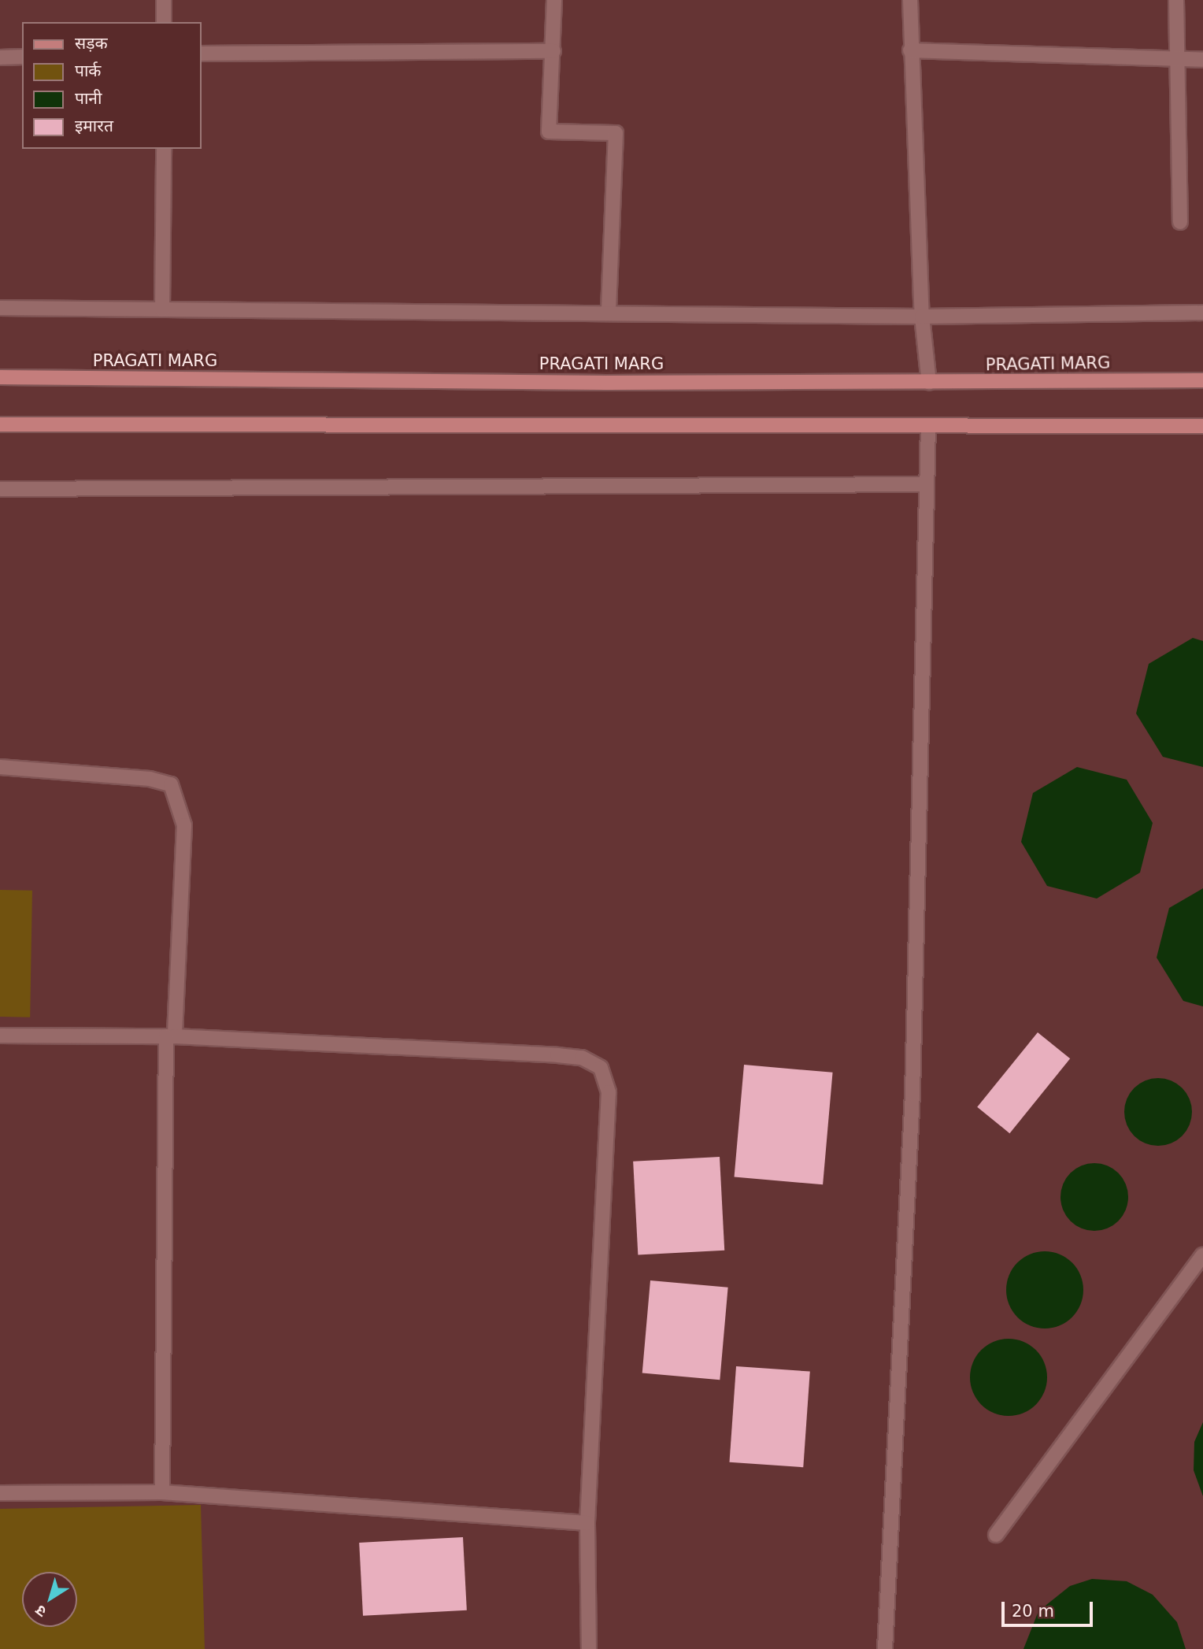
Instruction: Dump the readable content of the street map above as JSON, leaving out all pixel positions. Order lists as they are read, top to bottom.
{
  "streets": {
    "main road": ["PRAGATI MARG"]
  },
  "legend": [
    "सड़क",
    "पार्क",
    "पानी",
    "इमारत"
  ],
  "scale_bar": "20 m",
  "north": "bottom left"
}
